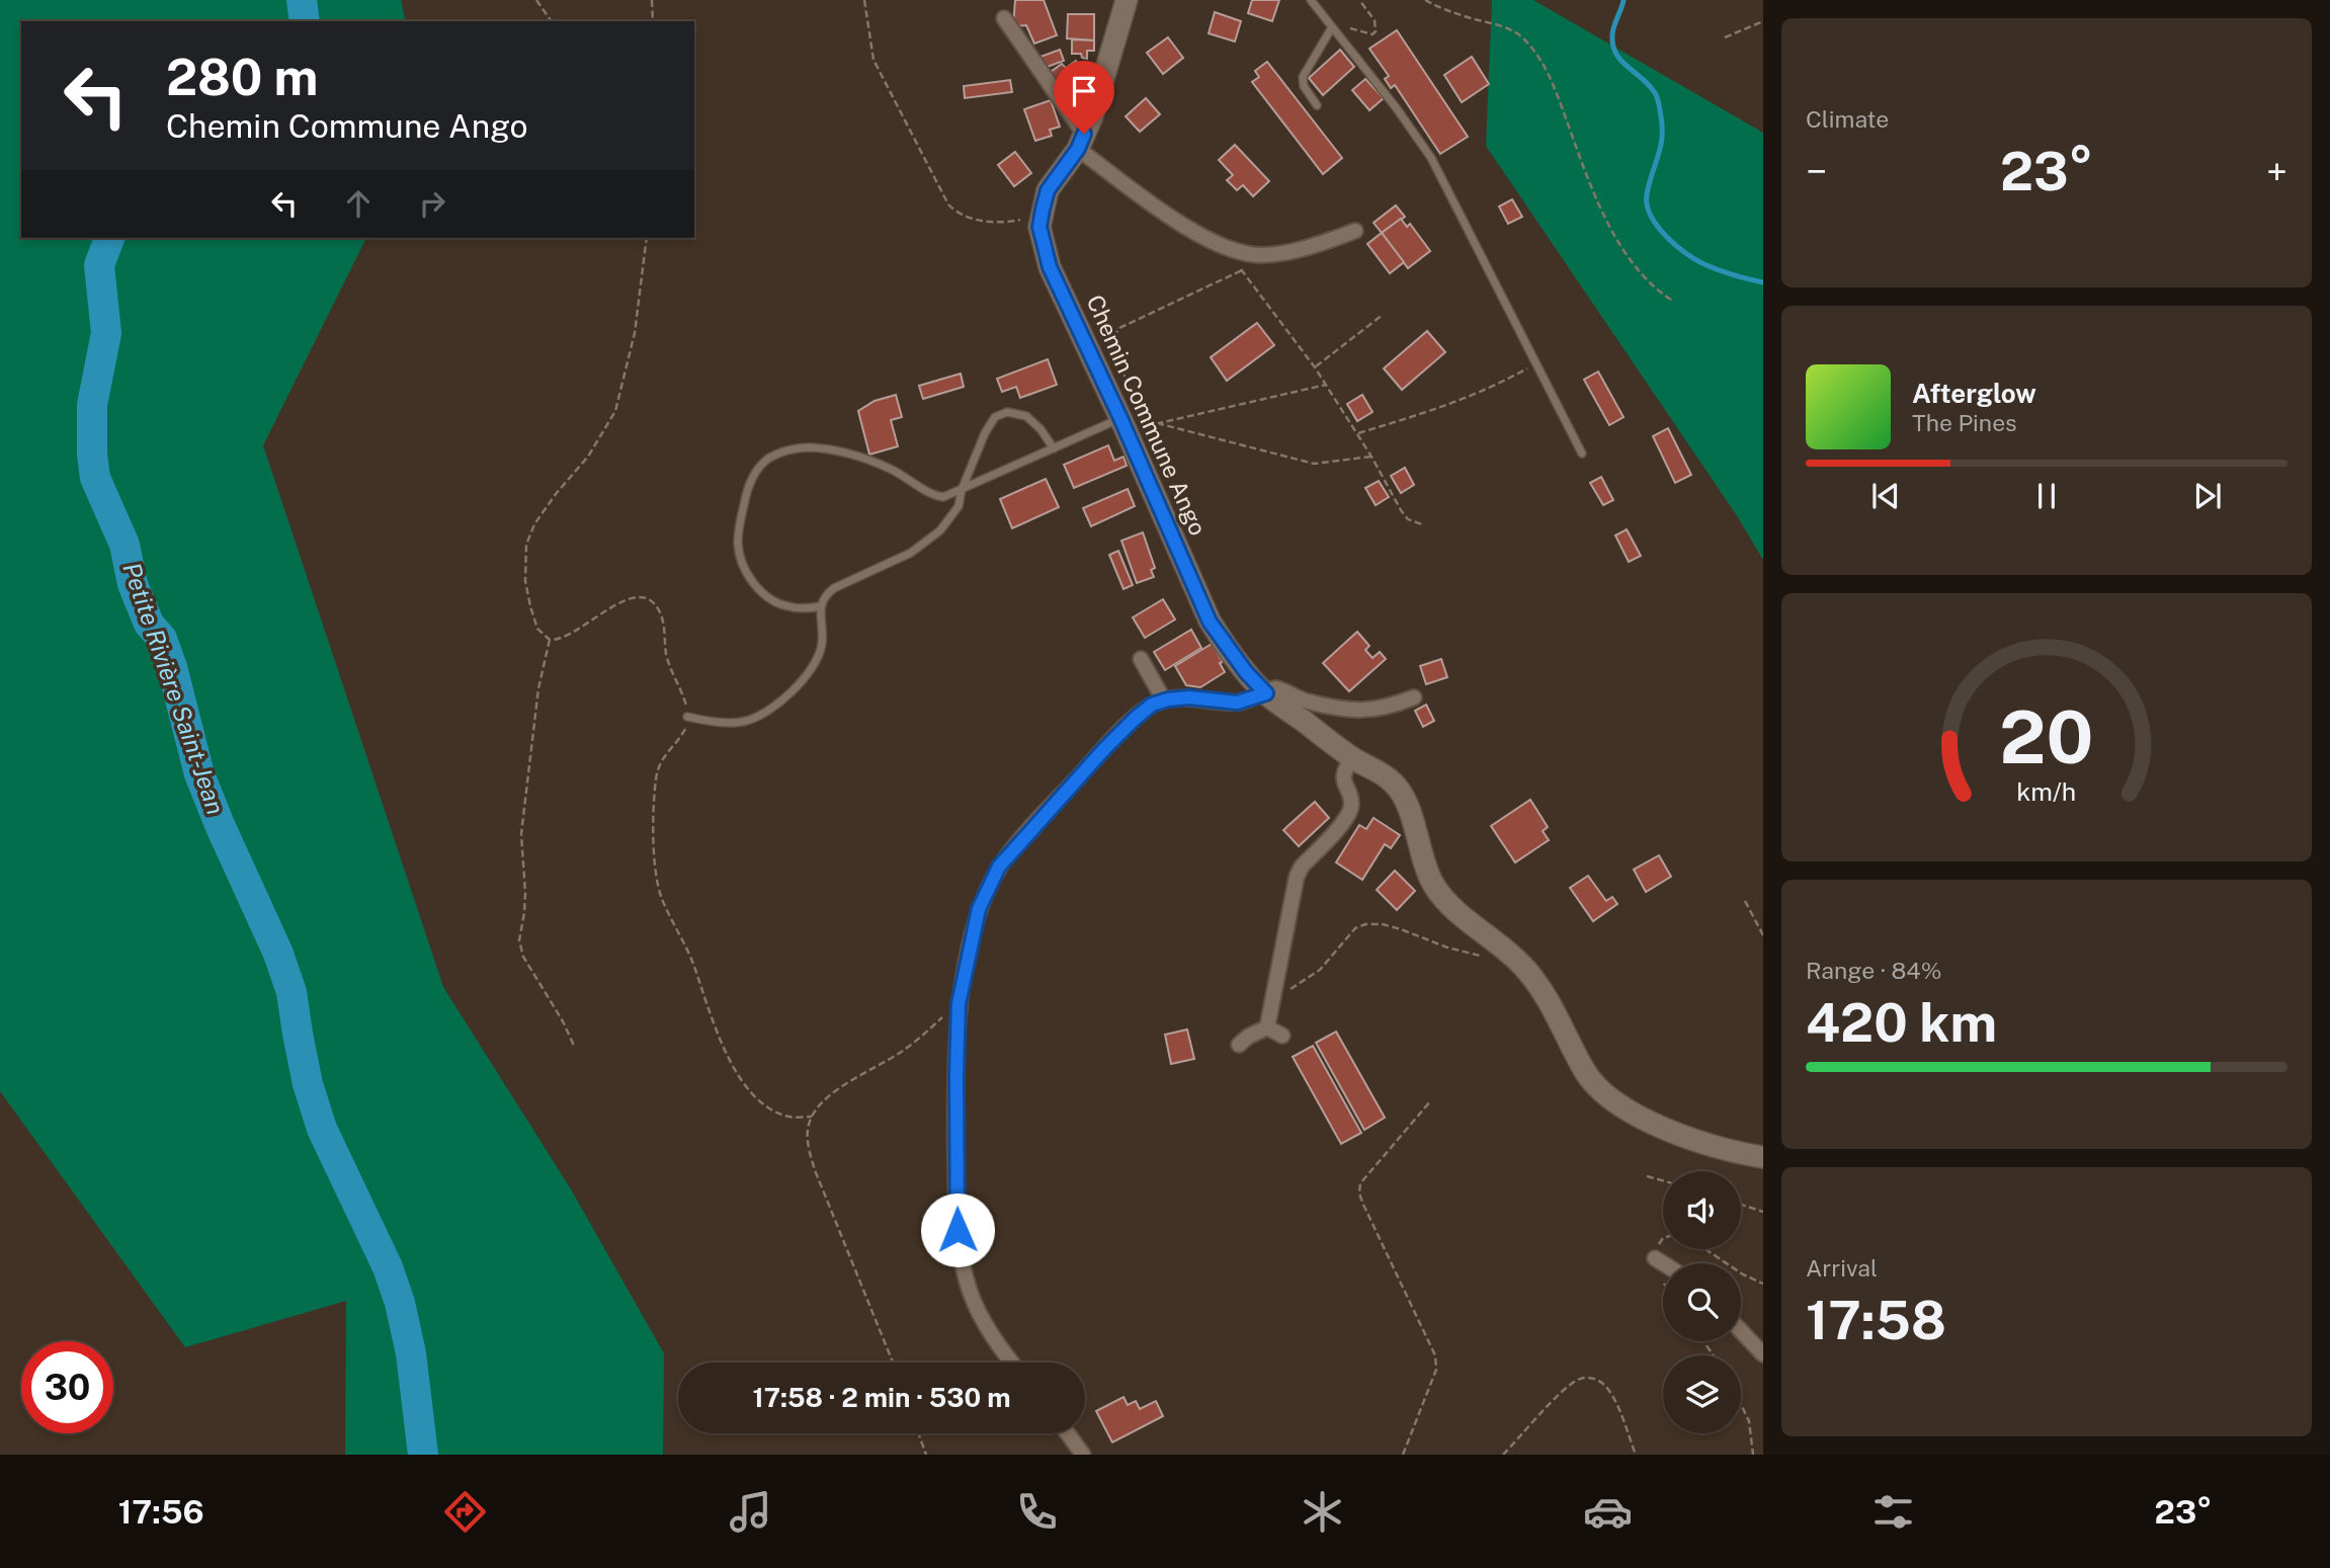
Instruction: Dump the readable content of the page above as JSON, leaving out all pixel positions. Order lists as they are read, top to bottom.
{
  "streets": {
    "street": ["Chemin Commune Ango"]
  },
  "water": ["Petite Rivière Saint-Jean"],
  "page": {
    "tile": [
      "Climate",
      ["Range · 84%", "420 km"],
      ["Arrival", "17:58"]
    ],
    "turn": ["280 m", "Chemin Commune Ango"],
    "heat": ["−", "23°", "+"],
    "song": ["Afterglow", "The Pines"],
    "limit": "30",
    "trip": "17:58 · 2 min · 530 m",
    "tabs": ["17:56", "23°"],
    "gauge": ["20", "km/h"]
  }
}
